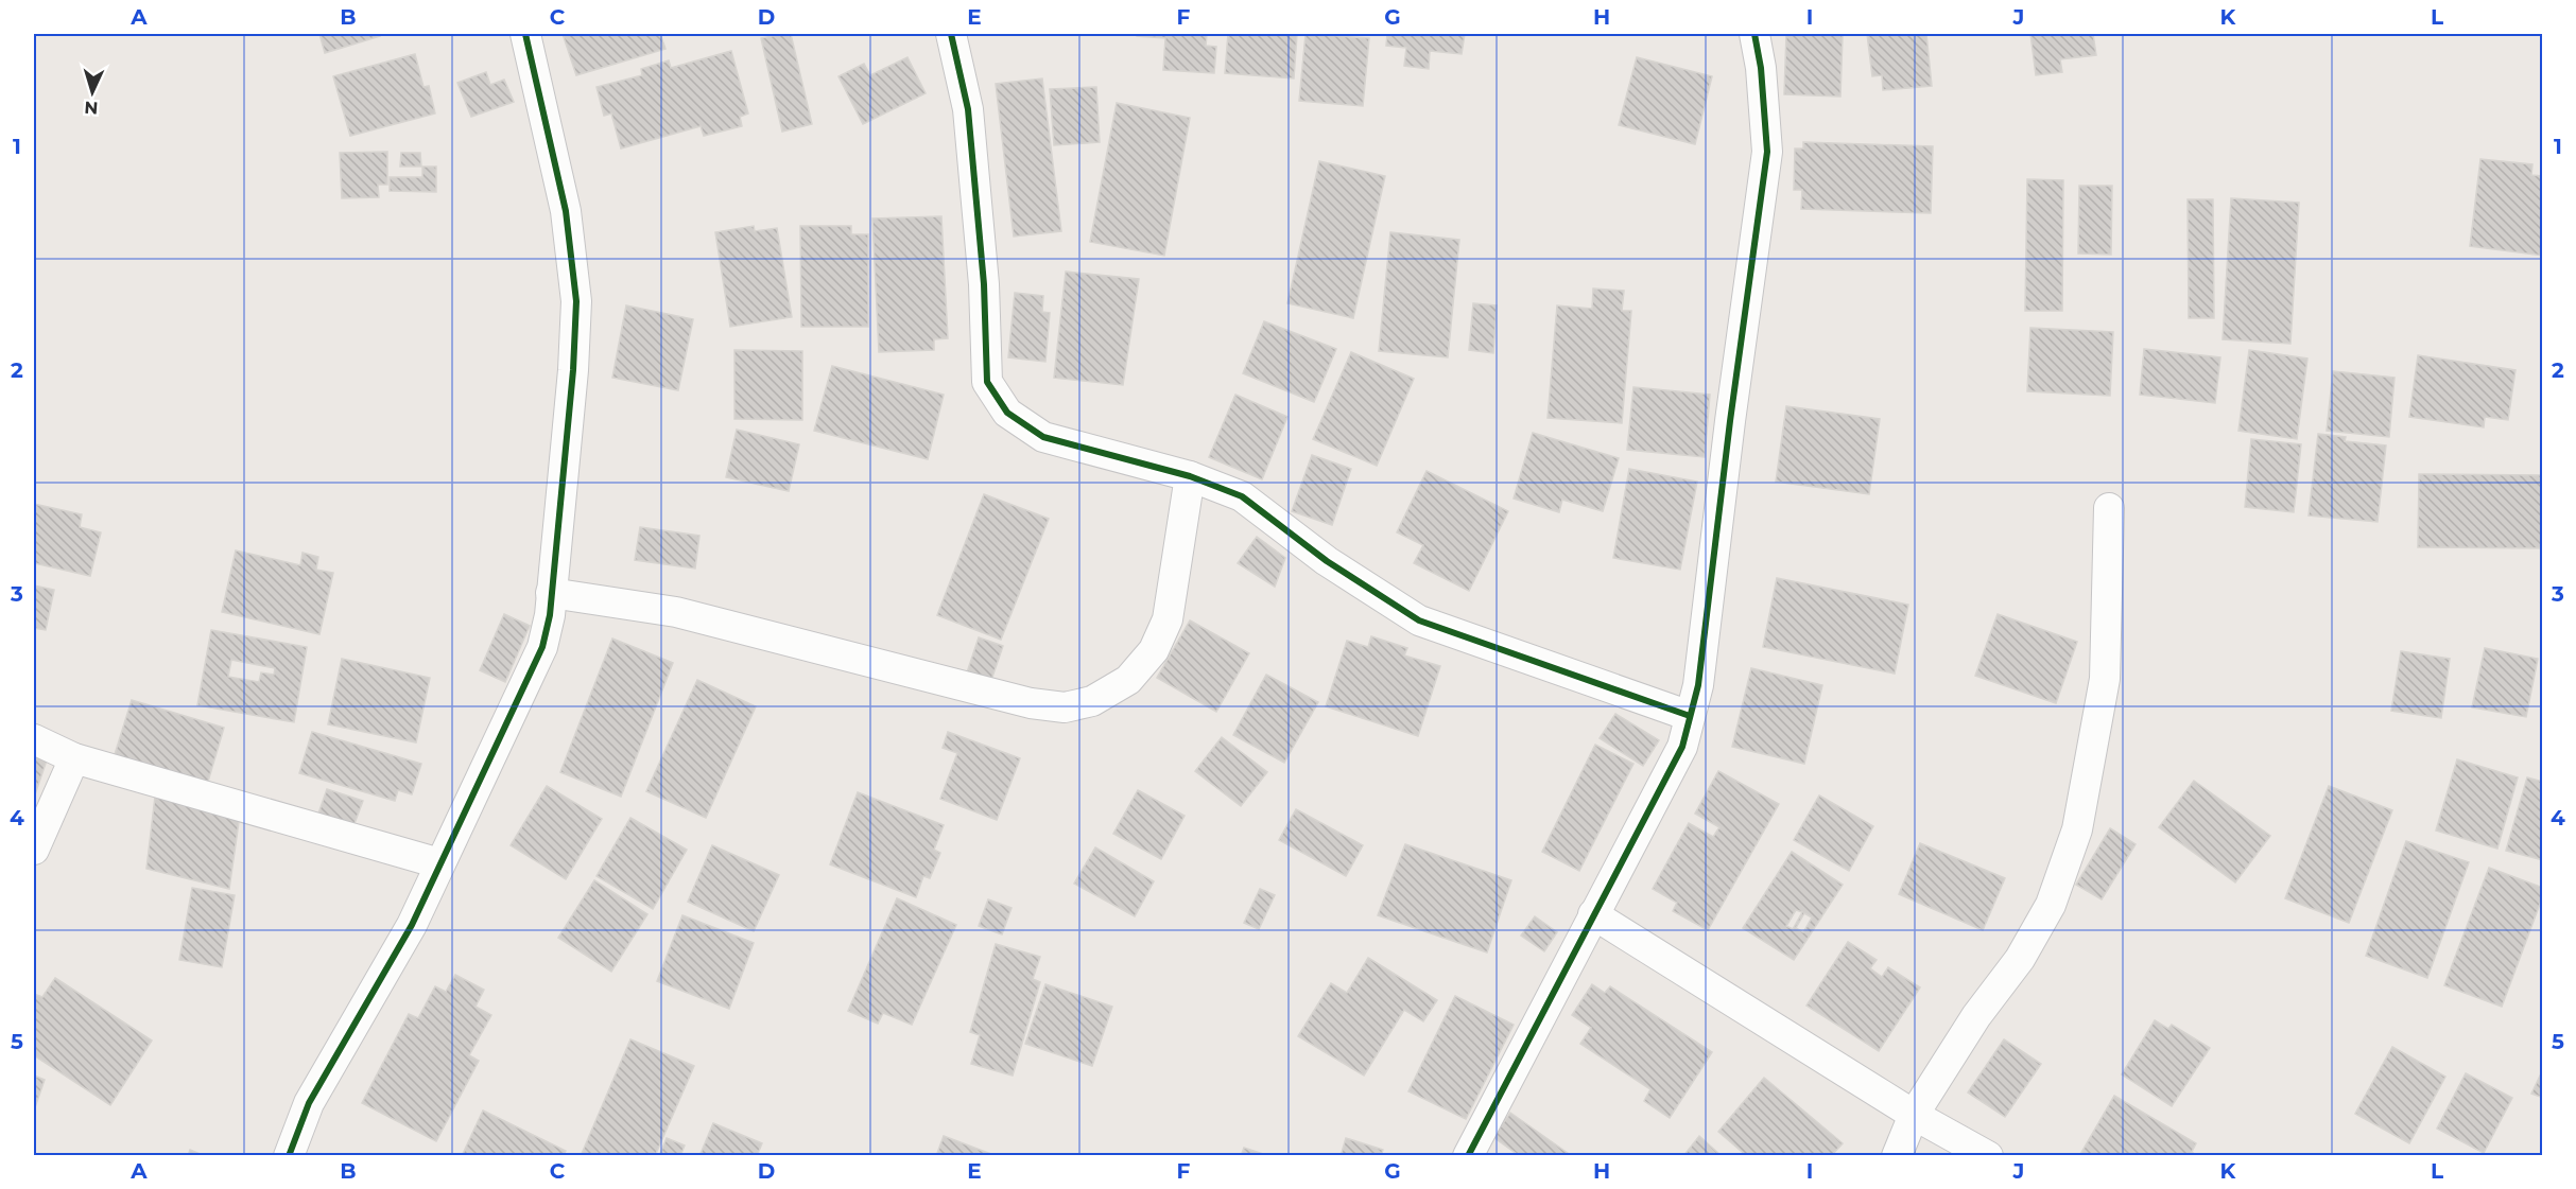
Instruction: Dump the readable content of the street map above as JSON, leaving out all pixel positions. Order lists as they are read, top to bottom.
{
  "north": "bottom",
  "grid": {
    "columns": [
      "A",
      "B",
      "C",
      "D",
      "E",
      "F",
      "G",
      "H",
      "I",
      "J",
      "K",
      "L"
    ],
    "rows": [
      "1",
      "2",
      "3",
      "4",
      "5"
    ]
  }
}
